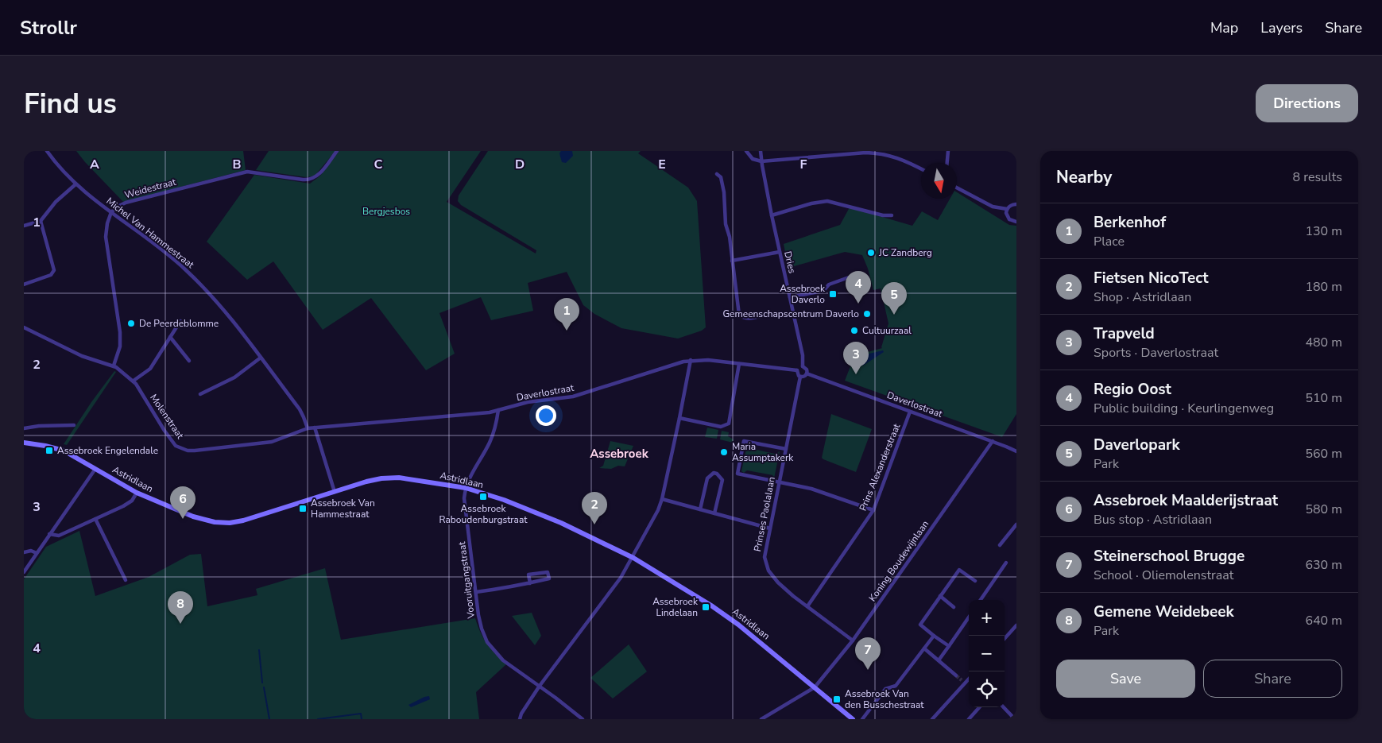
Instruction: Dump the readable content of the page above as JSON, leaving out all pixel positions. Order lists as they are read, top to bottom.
{
  "streets": {
    "main road": ["Astridlaan"],
    "street": [
      "Weidestraat",
      "Michel Van Hammestraat",
      "Dries",
      "Daverlostraat",
      "Molenstraat",
      "Prins Alexanderstraat",
      "Prinses Paolalaan",
      "Koning Boudewijnlaan",
      "Vooruitgangstraat"
    ]
  },
  "crossings": [
    ["Weidestraat", "Michel Van Hammestraat"],
    ["Michel Van Hammestraat", "Molenstraat"],
    ["Dries", "Daverlostraat"],
    ["Dries", "Prinses Paolalaan"],
    ["Daverlostraat", "Molenstraat"],
    ["Daverlostraat", "Prins Alexanderstraat"],
    ["Daverlostraat", "Prinses Paolalaan"],
    ["Daverlostraat", "Koning Boudewijnlaan"],
    ["Prins Alexanderstraat", "Prinses Paolalaan"],
    ["Astridlaan", "Koning Boudewijnlaan"],
    ["Astridlaan", "Vooruitgangstraat"],
    ["Prinses Paolalaan", "Koning Boudewijnlaan"]
  ],
  "districts": ["Assebroek"],
  "parks": ["Bergjesbos"],
  "places": {
    "other": [
      "JC Zandberg",
      "Gemeenschapscentrum Daverlo",
      "De Peerdeblomme",
      "Cultuurzaal",
      "Maria Assumptakerk"
    ],
    "transit": [
      "Assebroek Daverlo",
      "Assebroek Engelendale",
      "Assebroek Raboudenburgstraat",
      "Assebroek Van Hammestraat",
      "Assebroek Lindelaan",
      "Assebroek Van den Busschestraat"
    ]
  },
  "north": "bottom",
  "page": {
    "header": "Strollr",
    "nav": ["Map", "Layers", "Share"],
    "buttons": [
      "Directions",
      ["Save", "Share"]
    ],
    "title": "Find us",
    "heading": ["Nearby", "8 results"],
    "list": [
      {
        "mark": "1",
        "name": "Berkenhof",
        "note": "Place",
        "value": "130 m"
      },
      {
        "mark": "2",
        "name": "Fietsen NicoTect",
        "note": "Shop · Astridlaan",
        "value": "180 m"
      },
      {
        "mark": "3",
        "name": "Trapveld",
        "note": "Sports · Daverlostraat",
        "value": "480 m"
      },
      {
        "mark": "4",
        "name": "Regio Oost",
        "note": "Public building · Keurlingenweg",
        "value": "510 m"
      },
      {
        "mark": "5",
        "name": "Daverlopark",
        "note": "Park",
        "value": "560 m"
      },
      {
        "mark": "6",
        "name": "Assebroek Maalderijstraat",
        "note": "Bus stop · Astridlaan",
        "value": "580 m"
      },
      {
        "mark": "7",
        "name": "Steinerschool Brugge",
        "note": "School · Oliemolenstraat",
        "value": "630 m"
      },
      {
        "mark": "8",
        "name": "Gemene Weidebeek",
        "note": "Park",
        "value": "640 m"
      }
    ],
    "pins": [
      "4",
      "5",
      "1",
      "3",
      "6",
      "2",
      "8",
      "7"
    ],
    "map_buttons": ["+", "−"]
  },
  "grid": {
    "columns": [
      "A",
      "B",
      "C",
      "D",
      "E",
      "F"
    ],
    "rows": [
      "1",
      "2",
      "3",
      "4"
    ]
  }
}
